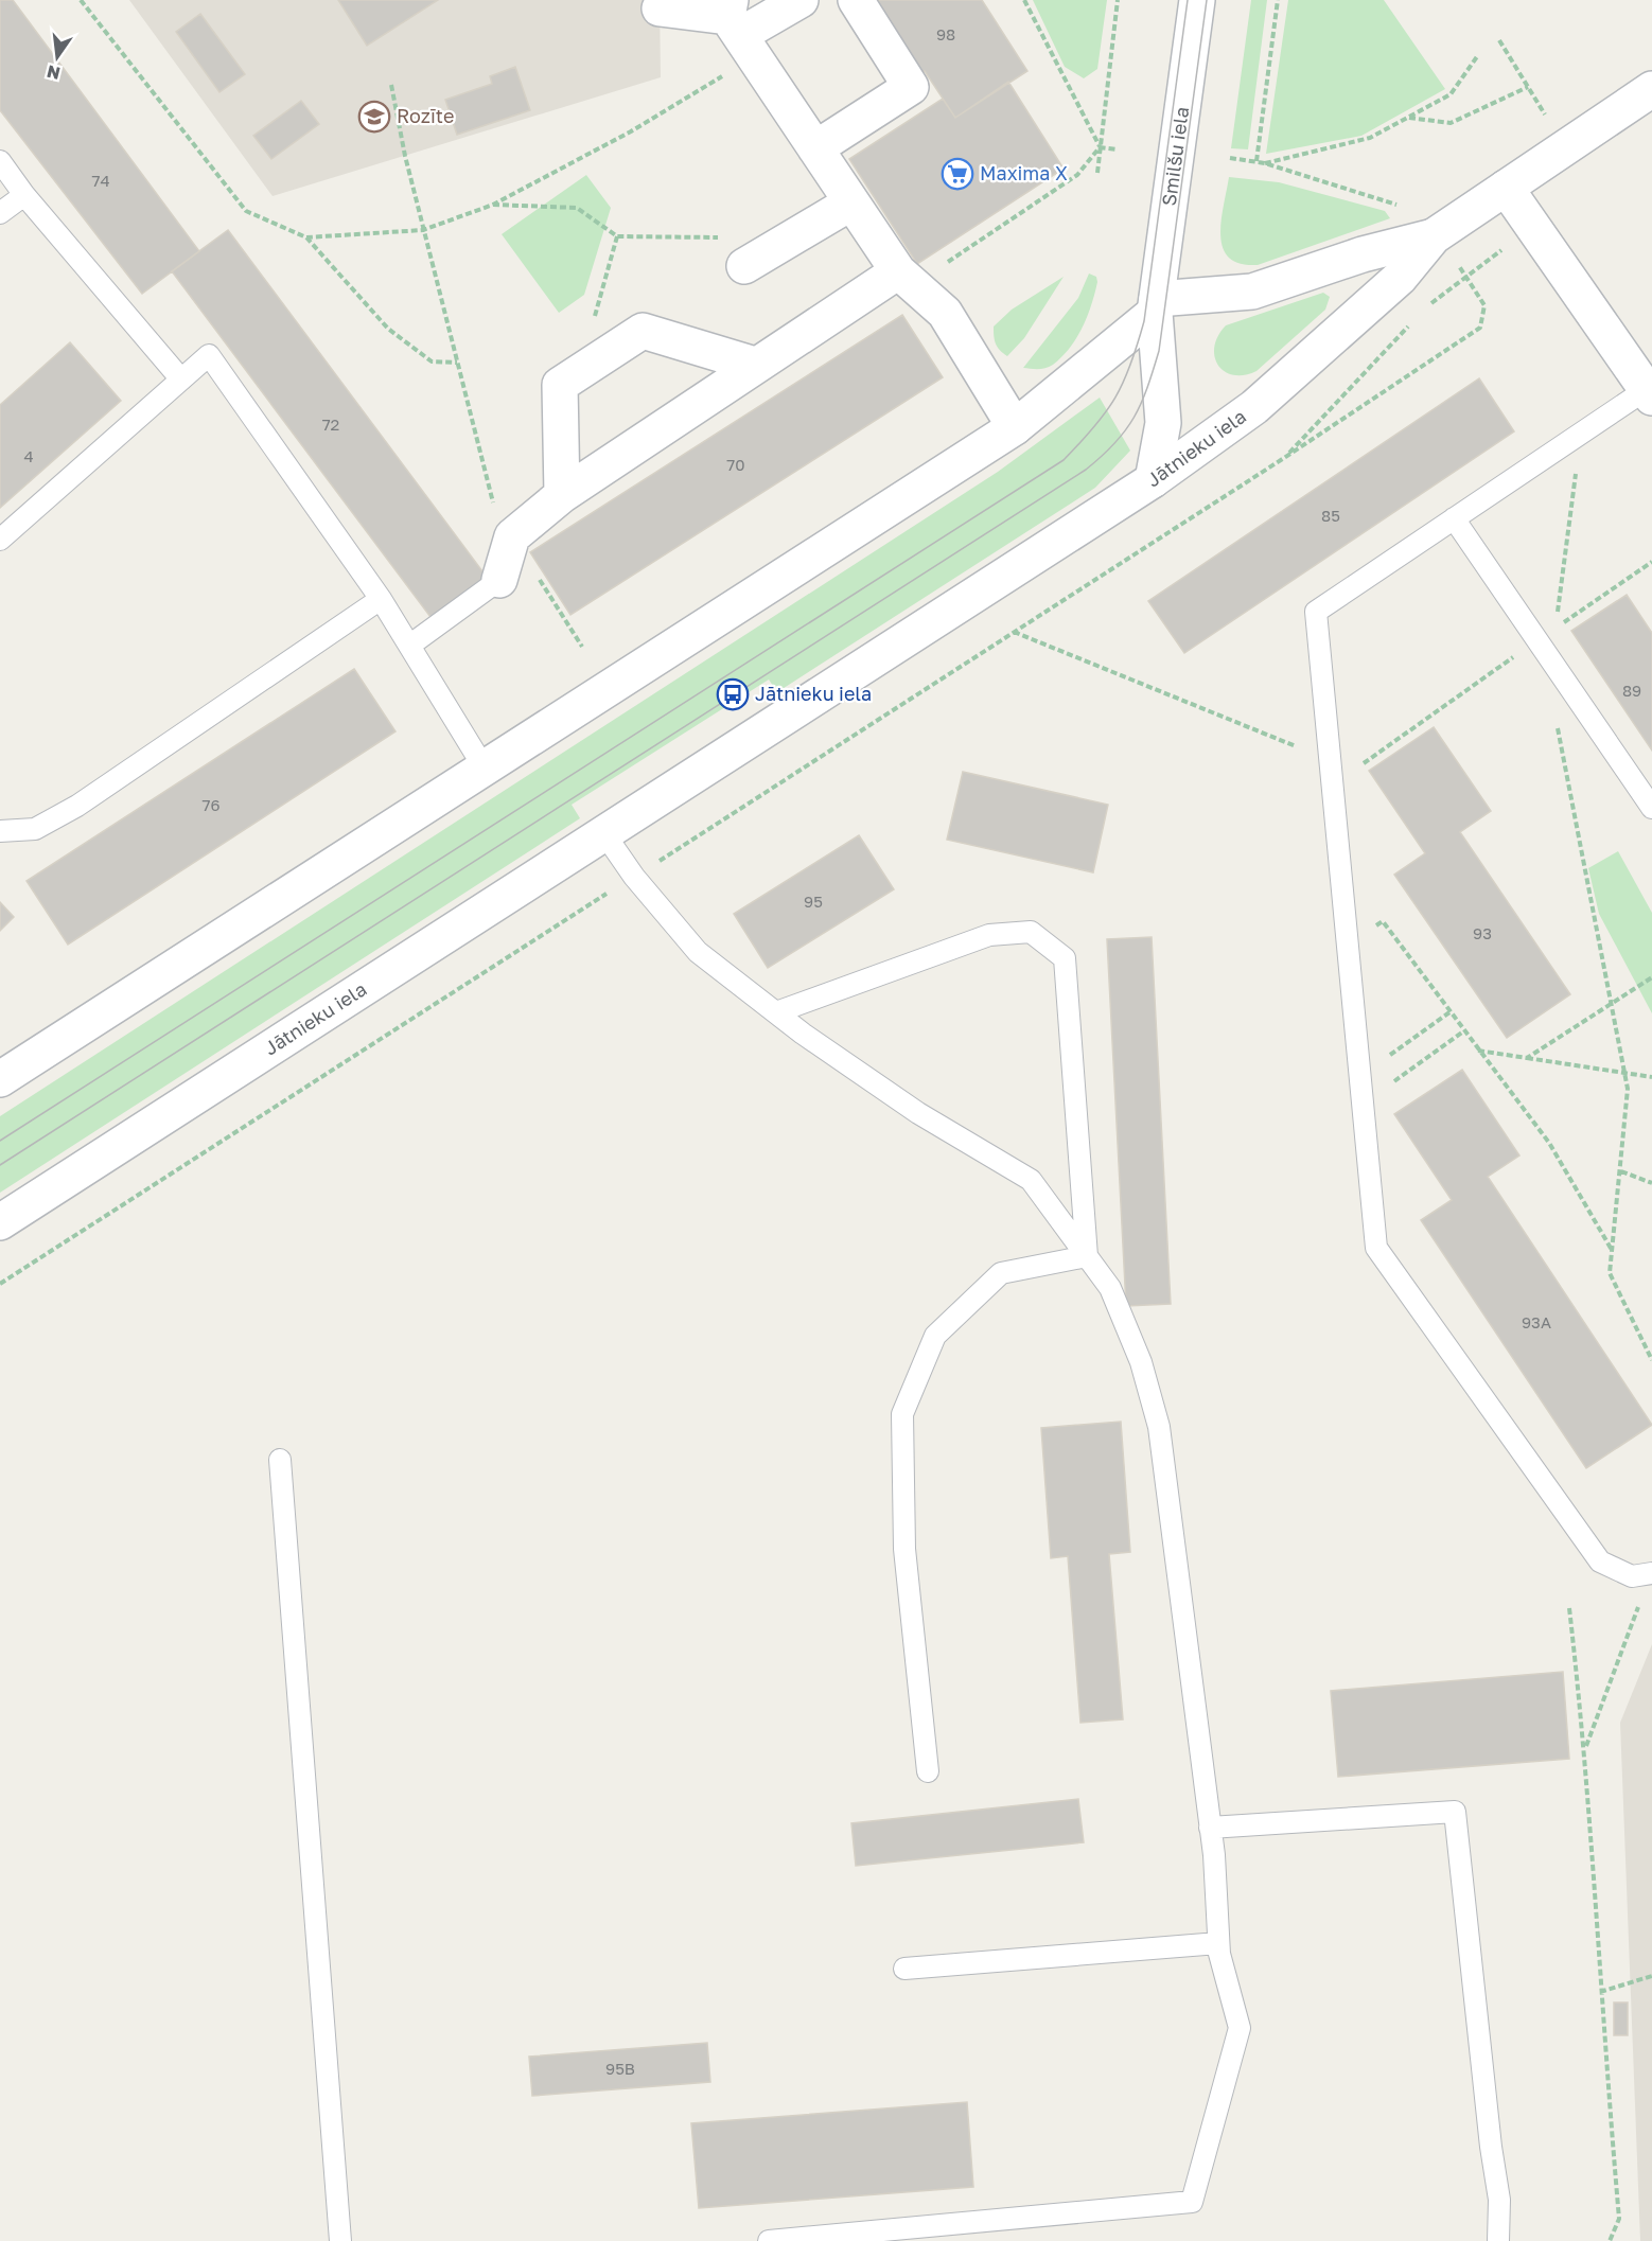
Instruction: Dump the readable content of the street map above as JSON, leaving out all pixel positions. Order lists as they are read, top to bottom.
{
  "streets": {
    "street": ["Smilšu iela", "Jātnieku iela"]
  },
  "crossings": [
    ["Smilšu iela", "Jātnieku iela"]
  ],
  "places": {
    "school or university": ["Rozīte"],
    "supermarket": ["Maxima X"],
    "bus stop": ["Jātnieku iela"]
  },
  "house_numbers": [
    "98",
    "74",
    "72",
    "4",
    "70",
    "85",
    "89",
    "76",
    "95",
    "93",
    "93A",
    "95B"
  ],
  "north": "bottom"
}
